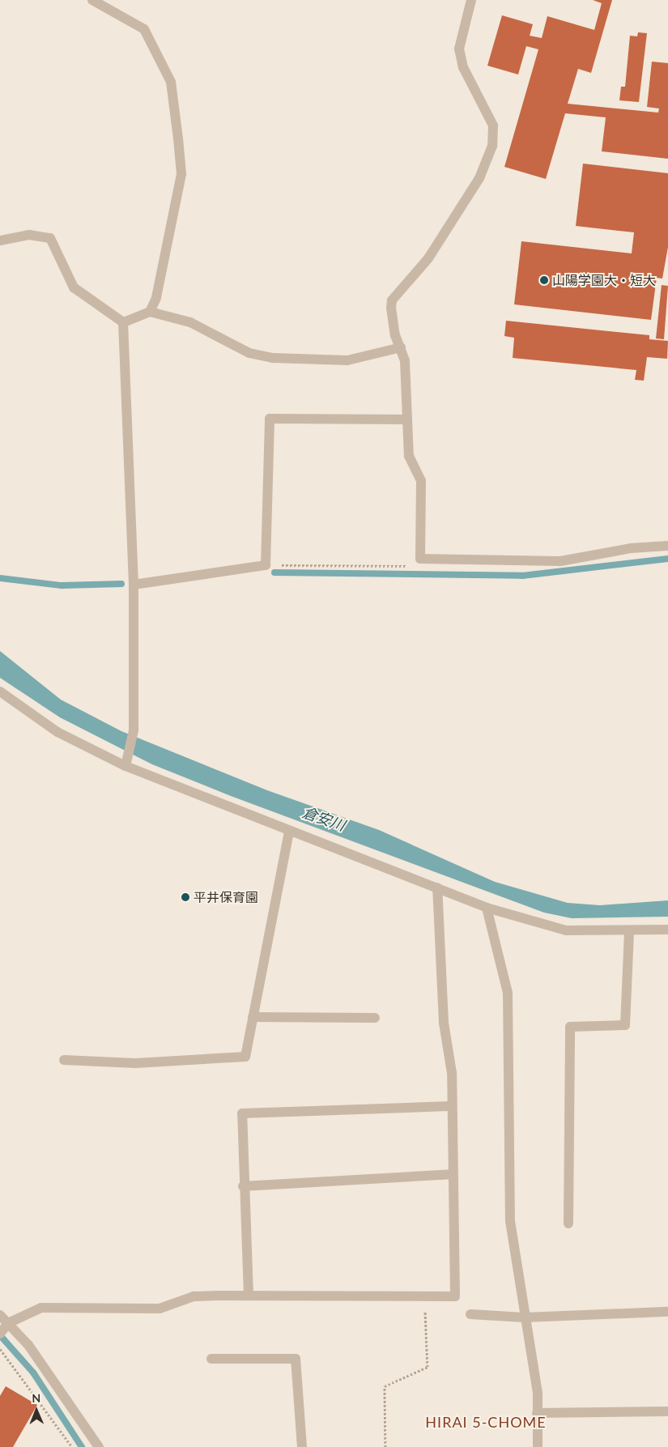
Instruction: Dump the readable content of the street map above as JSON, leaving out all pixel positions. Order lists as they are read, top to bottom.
{
  "districts": ["HIRAI 5-CHOME"],
  "water": ["倉安川"],
  "places": ["山陽学園大・短大", "平井保育園"],
  "north": "top"
}
